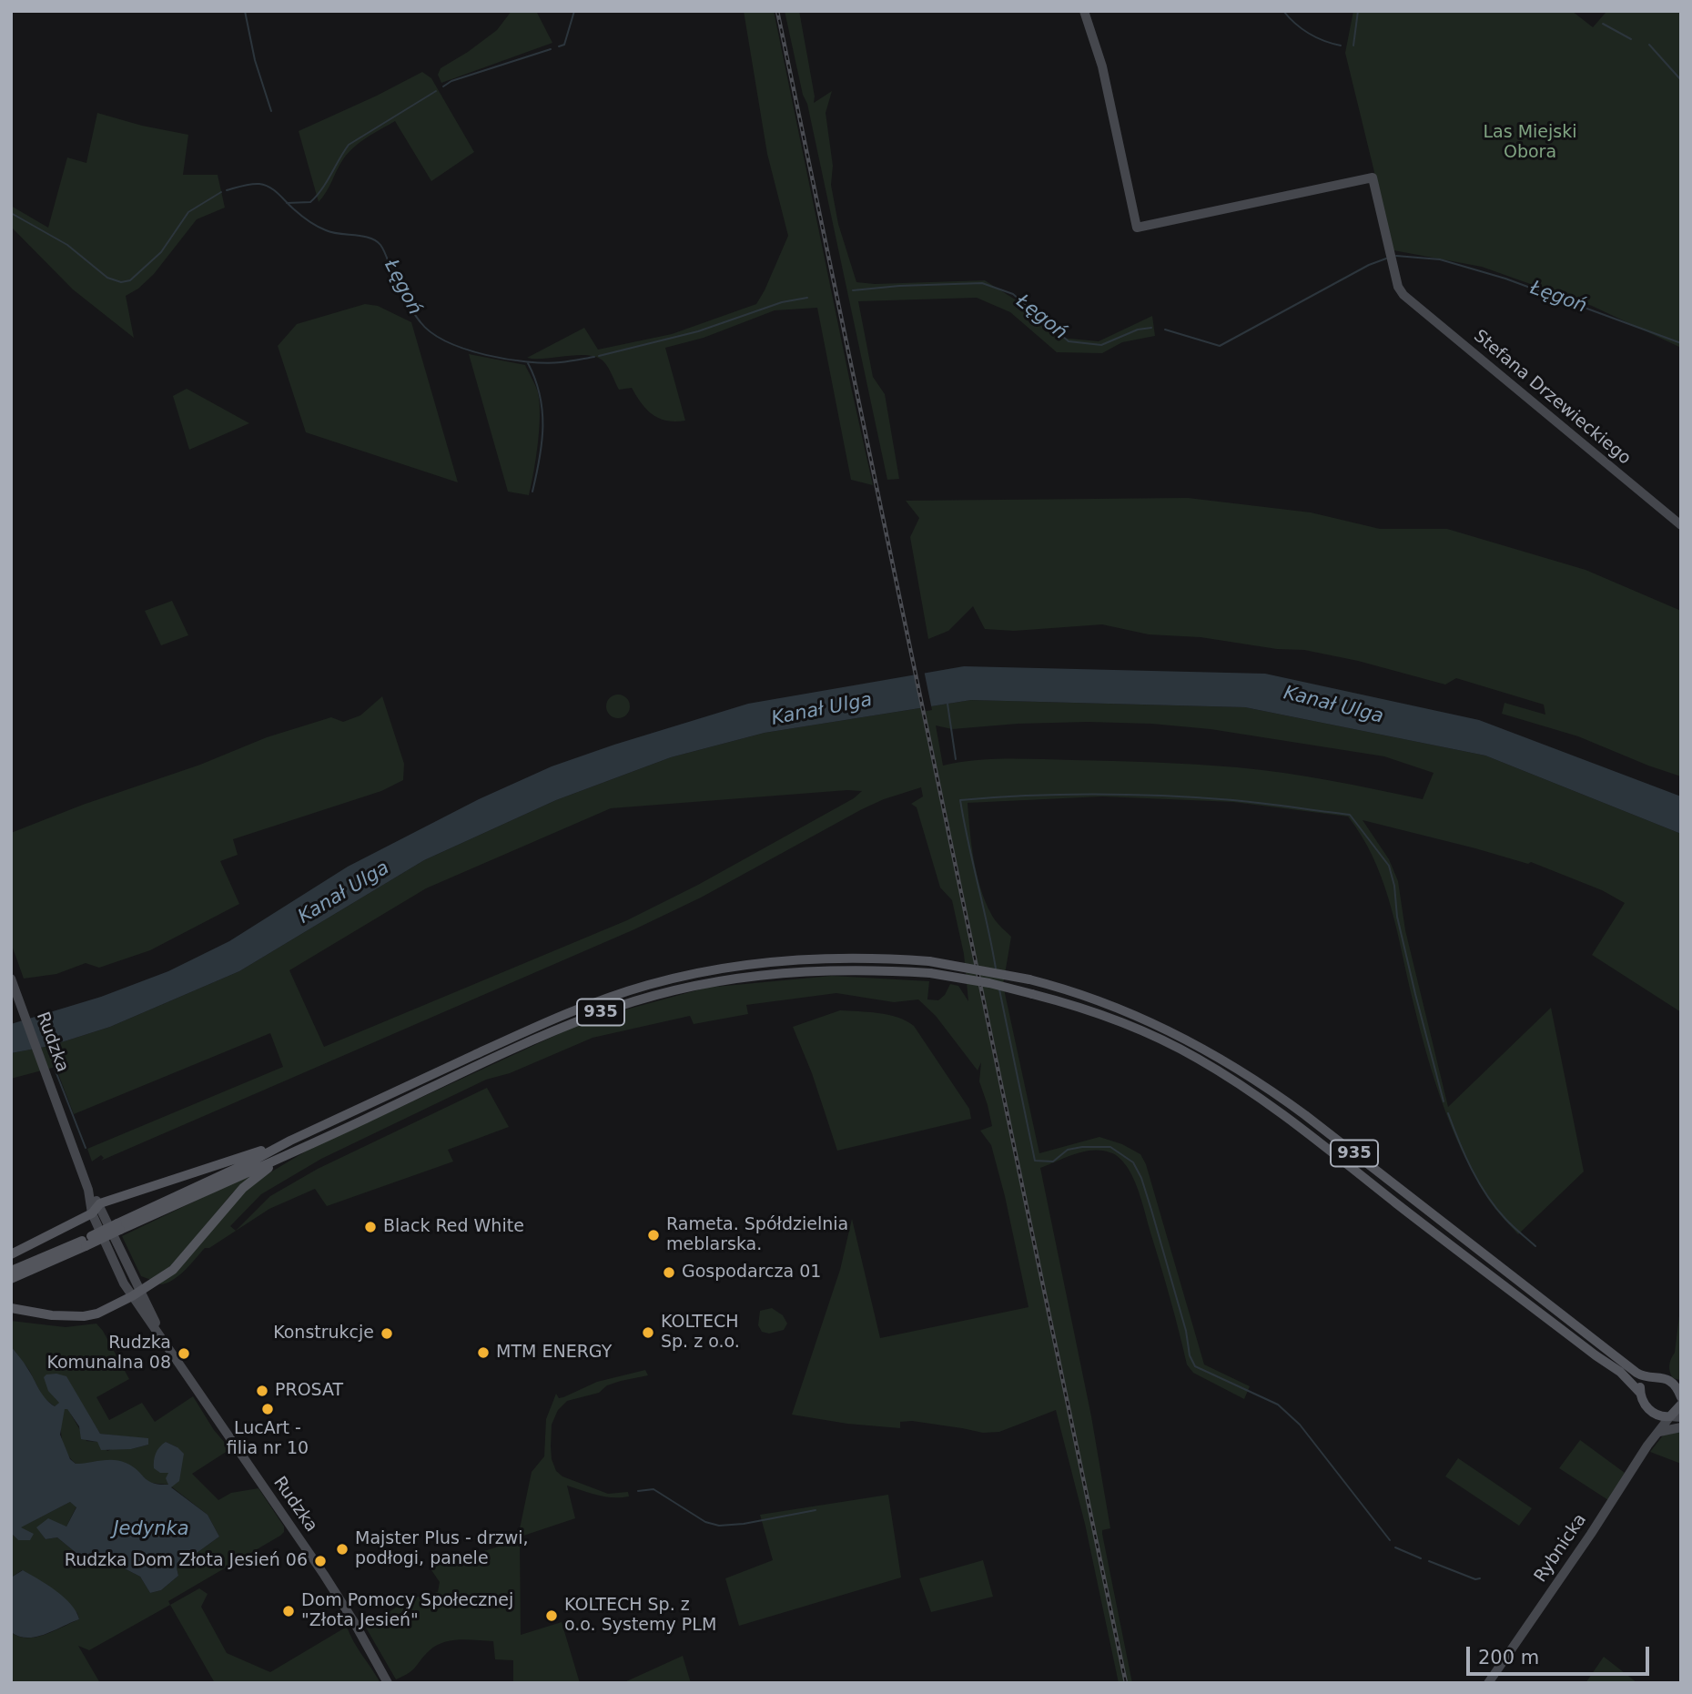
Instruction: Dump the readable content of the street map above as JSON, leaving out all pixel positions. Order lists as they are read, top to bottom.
{
  "streets": {
    "main road": ["935"],
    "street": ["Stefana Drzewieckiego", "Rudzka", "Rybnicka"]
  },
  "water": ["Łęgoń", "Kanał Ulga", "Jedynka"],
  "parks": ["Las Miejski Obora"],
  "places": [
    "Black Red White",
    "Rameta. Spółdzielnia meblarska.",
    "Gospodarcza 01",
    "KOLTECH Sp. z o.o.",
    "Konstrukcje",
    "MTM ENERGY",
    "Rudzka Komunalna 08",
    "PROSAT",
    "LucArt - filia nr 10",
    "Majster Plus - drzwi, podłogi, panele",
    "Rudzka Dom Złota Jesień 06",
    "Dom Pomocy Społecznej \"Złota Jesień\"",
    "KOLTECH Sp. z o.o. Systemy PLM"
  ],
  "scale_bar": "200 m"
}
